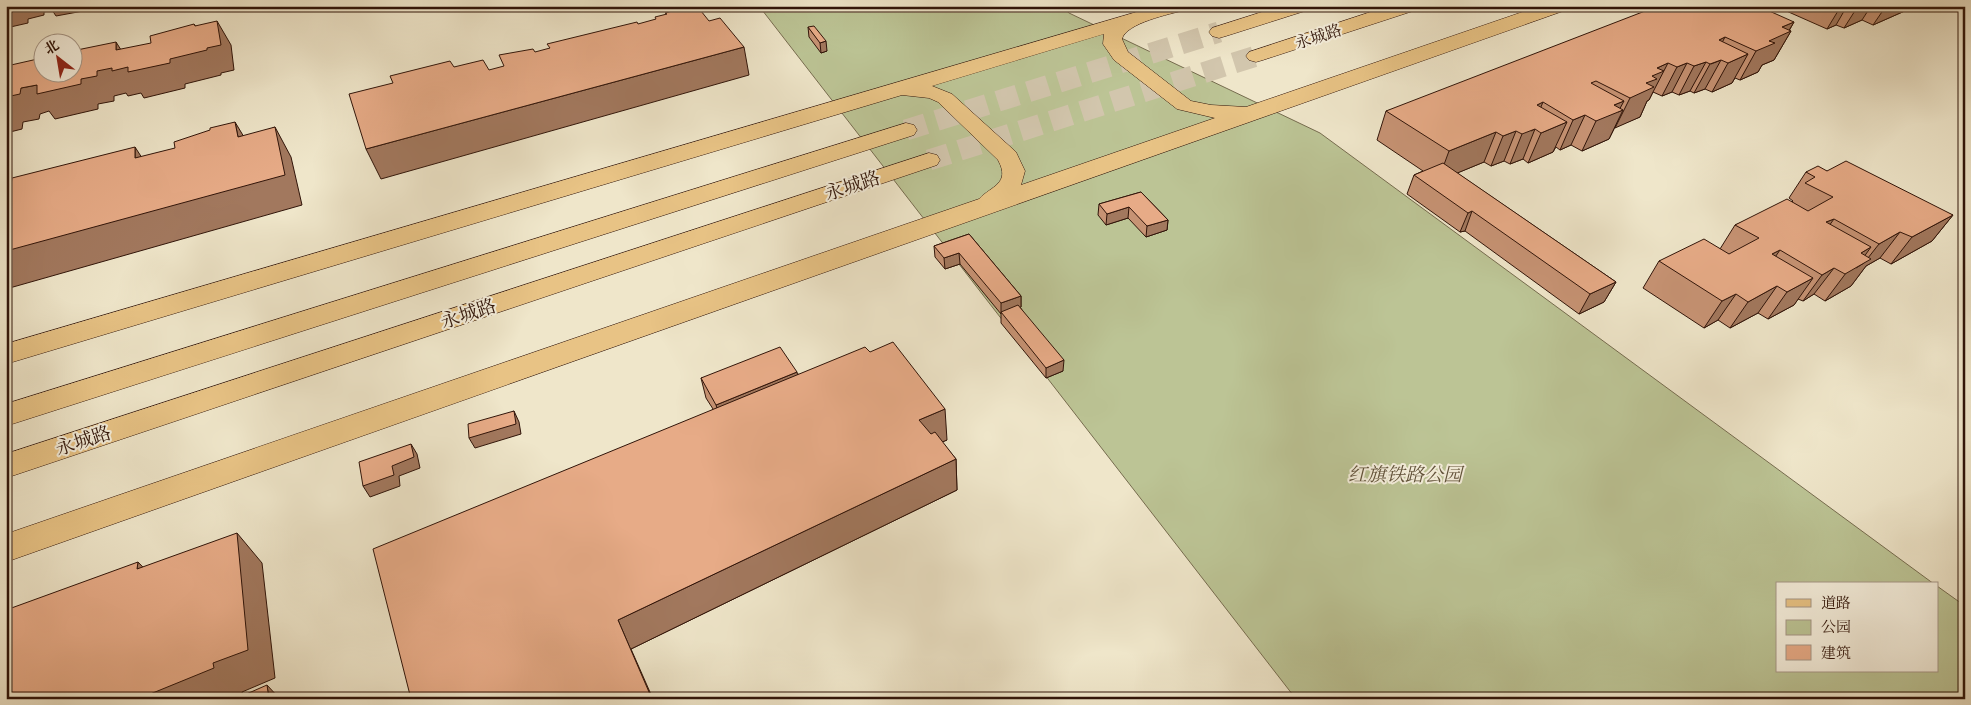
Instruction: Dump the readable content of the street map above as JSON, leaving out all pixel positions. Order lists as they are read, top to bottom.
{
  "streets": {
    "main road": ["永城路"]
  },
  "parks": ["红旗铁路公园"],
  "legend": ["道路", "公园", "建筑"],
  "north": "top left"
}
